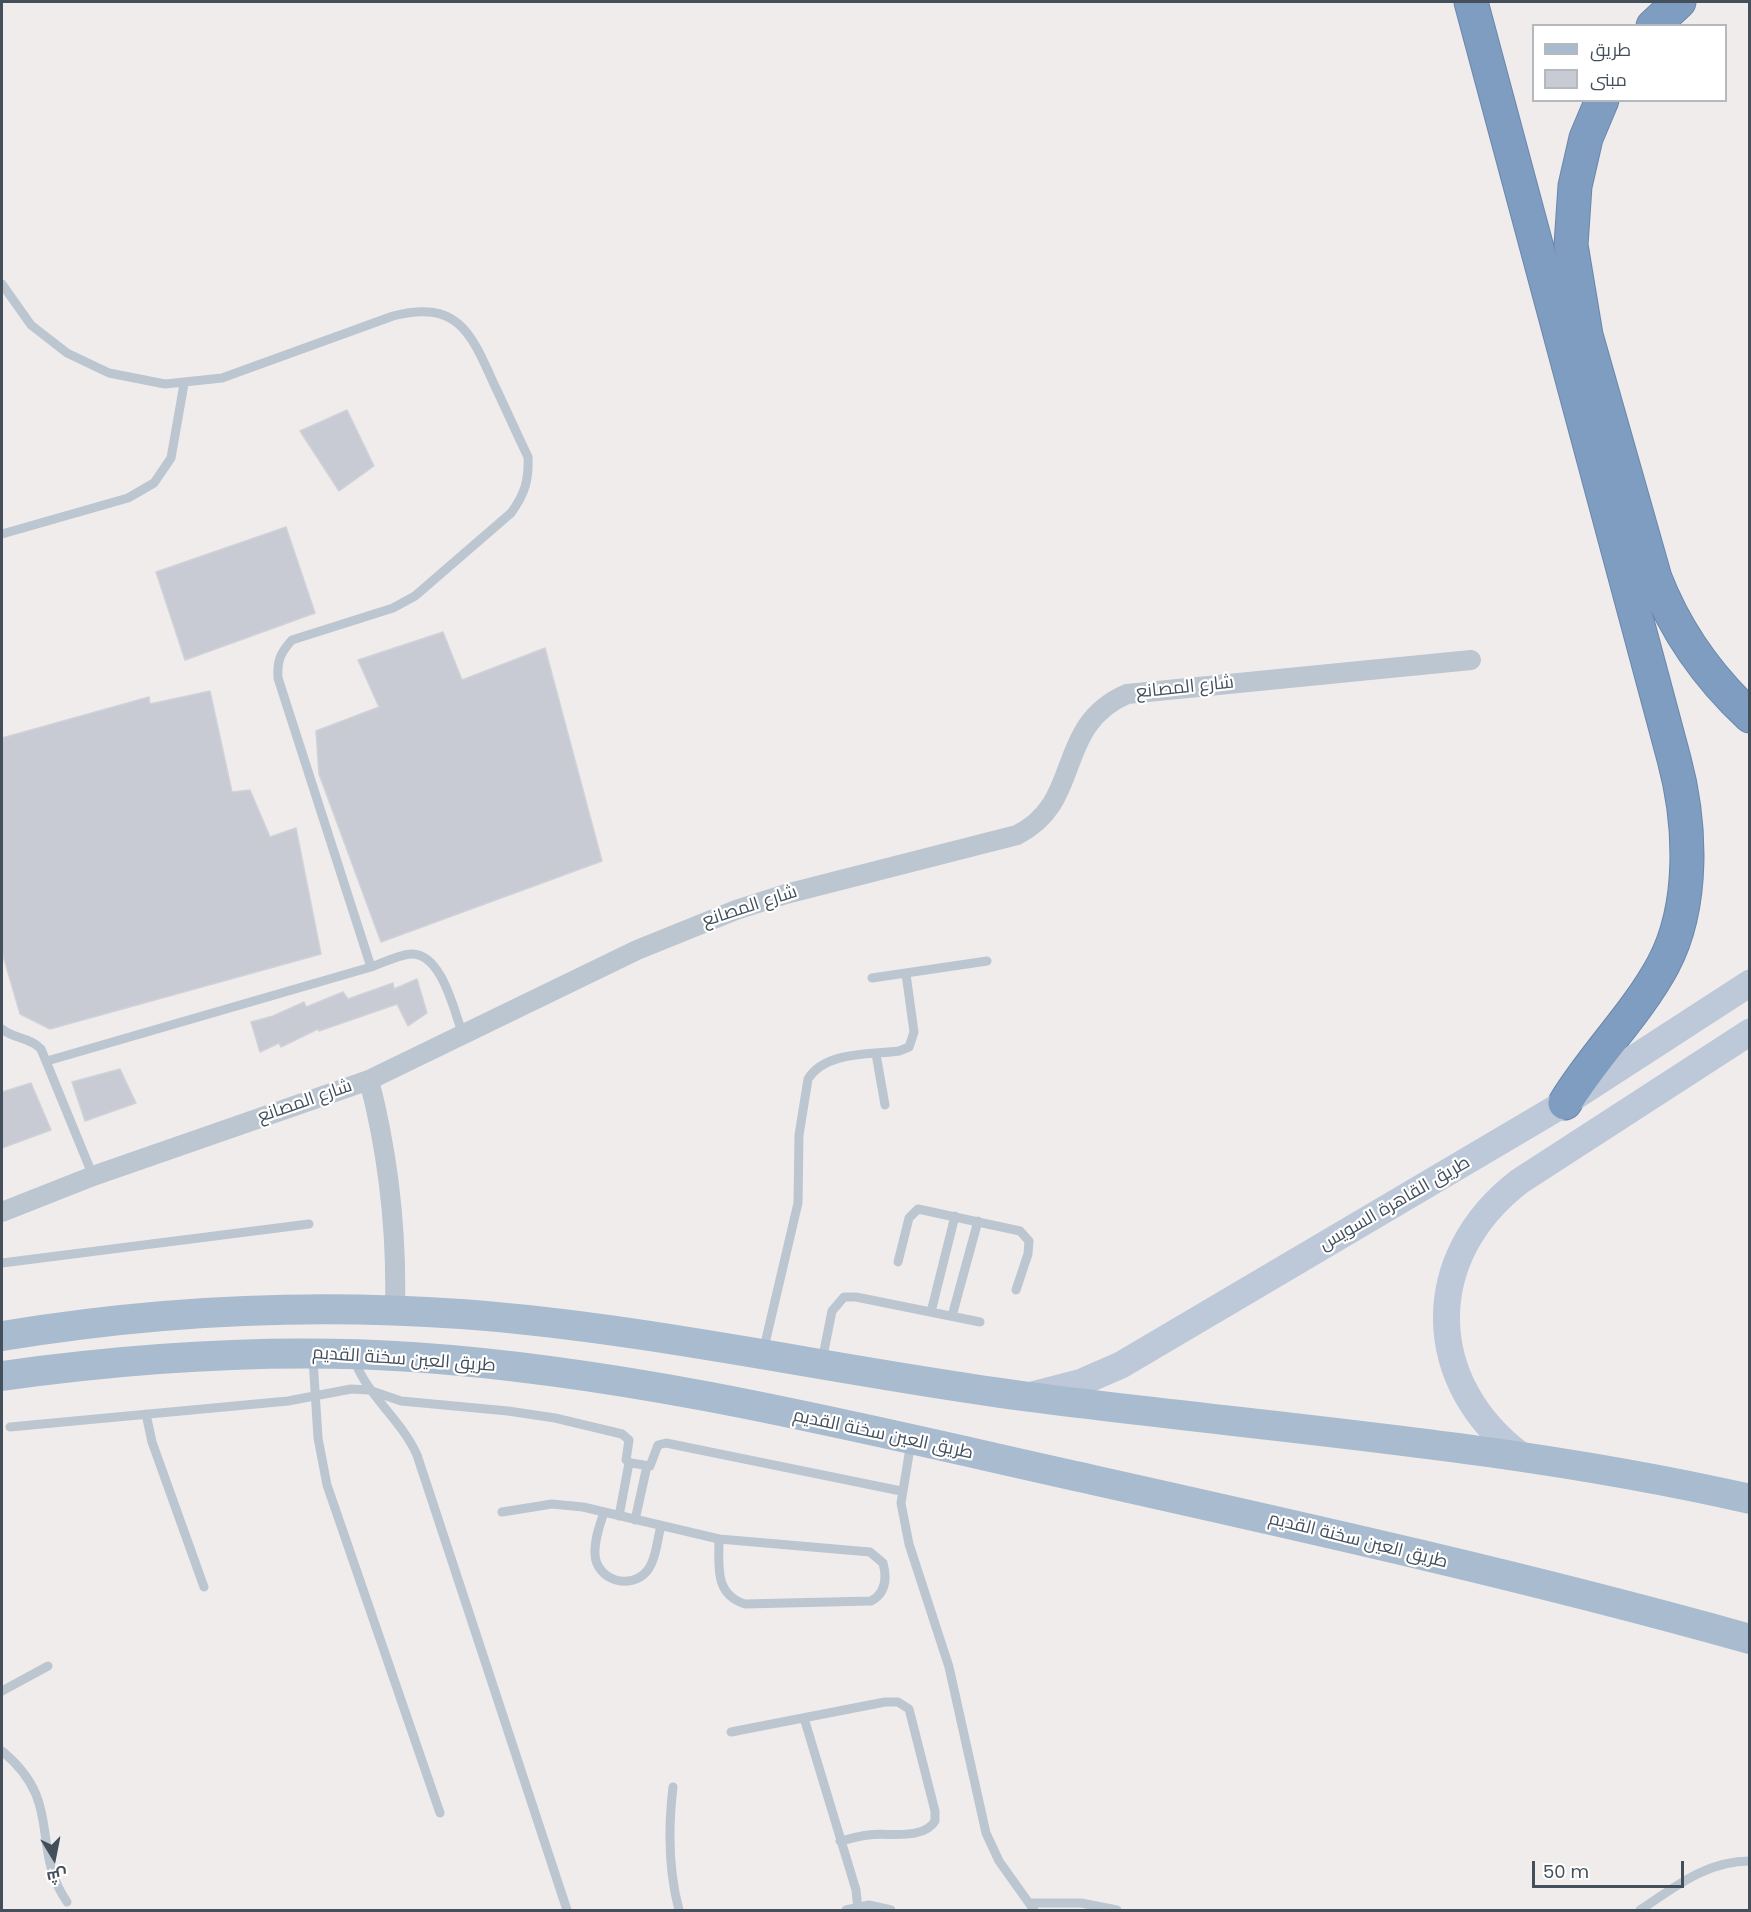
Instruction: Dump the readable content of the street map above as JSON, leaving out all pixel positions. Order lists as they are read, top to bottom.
{
  "streets": {
    "main road": ["طريق القاهرة السويس", "طريق العين سخنة القديم"],
    "street": ["شارع المصانع"]
  },
  "legend": ["طريق", "مبنى"],
  "scale_bar": "50 m",
  "north": "bottom"
}
